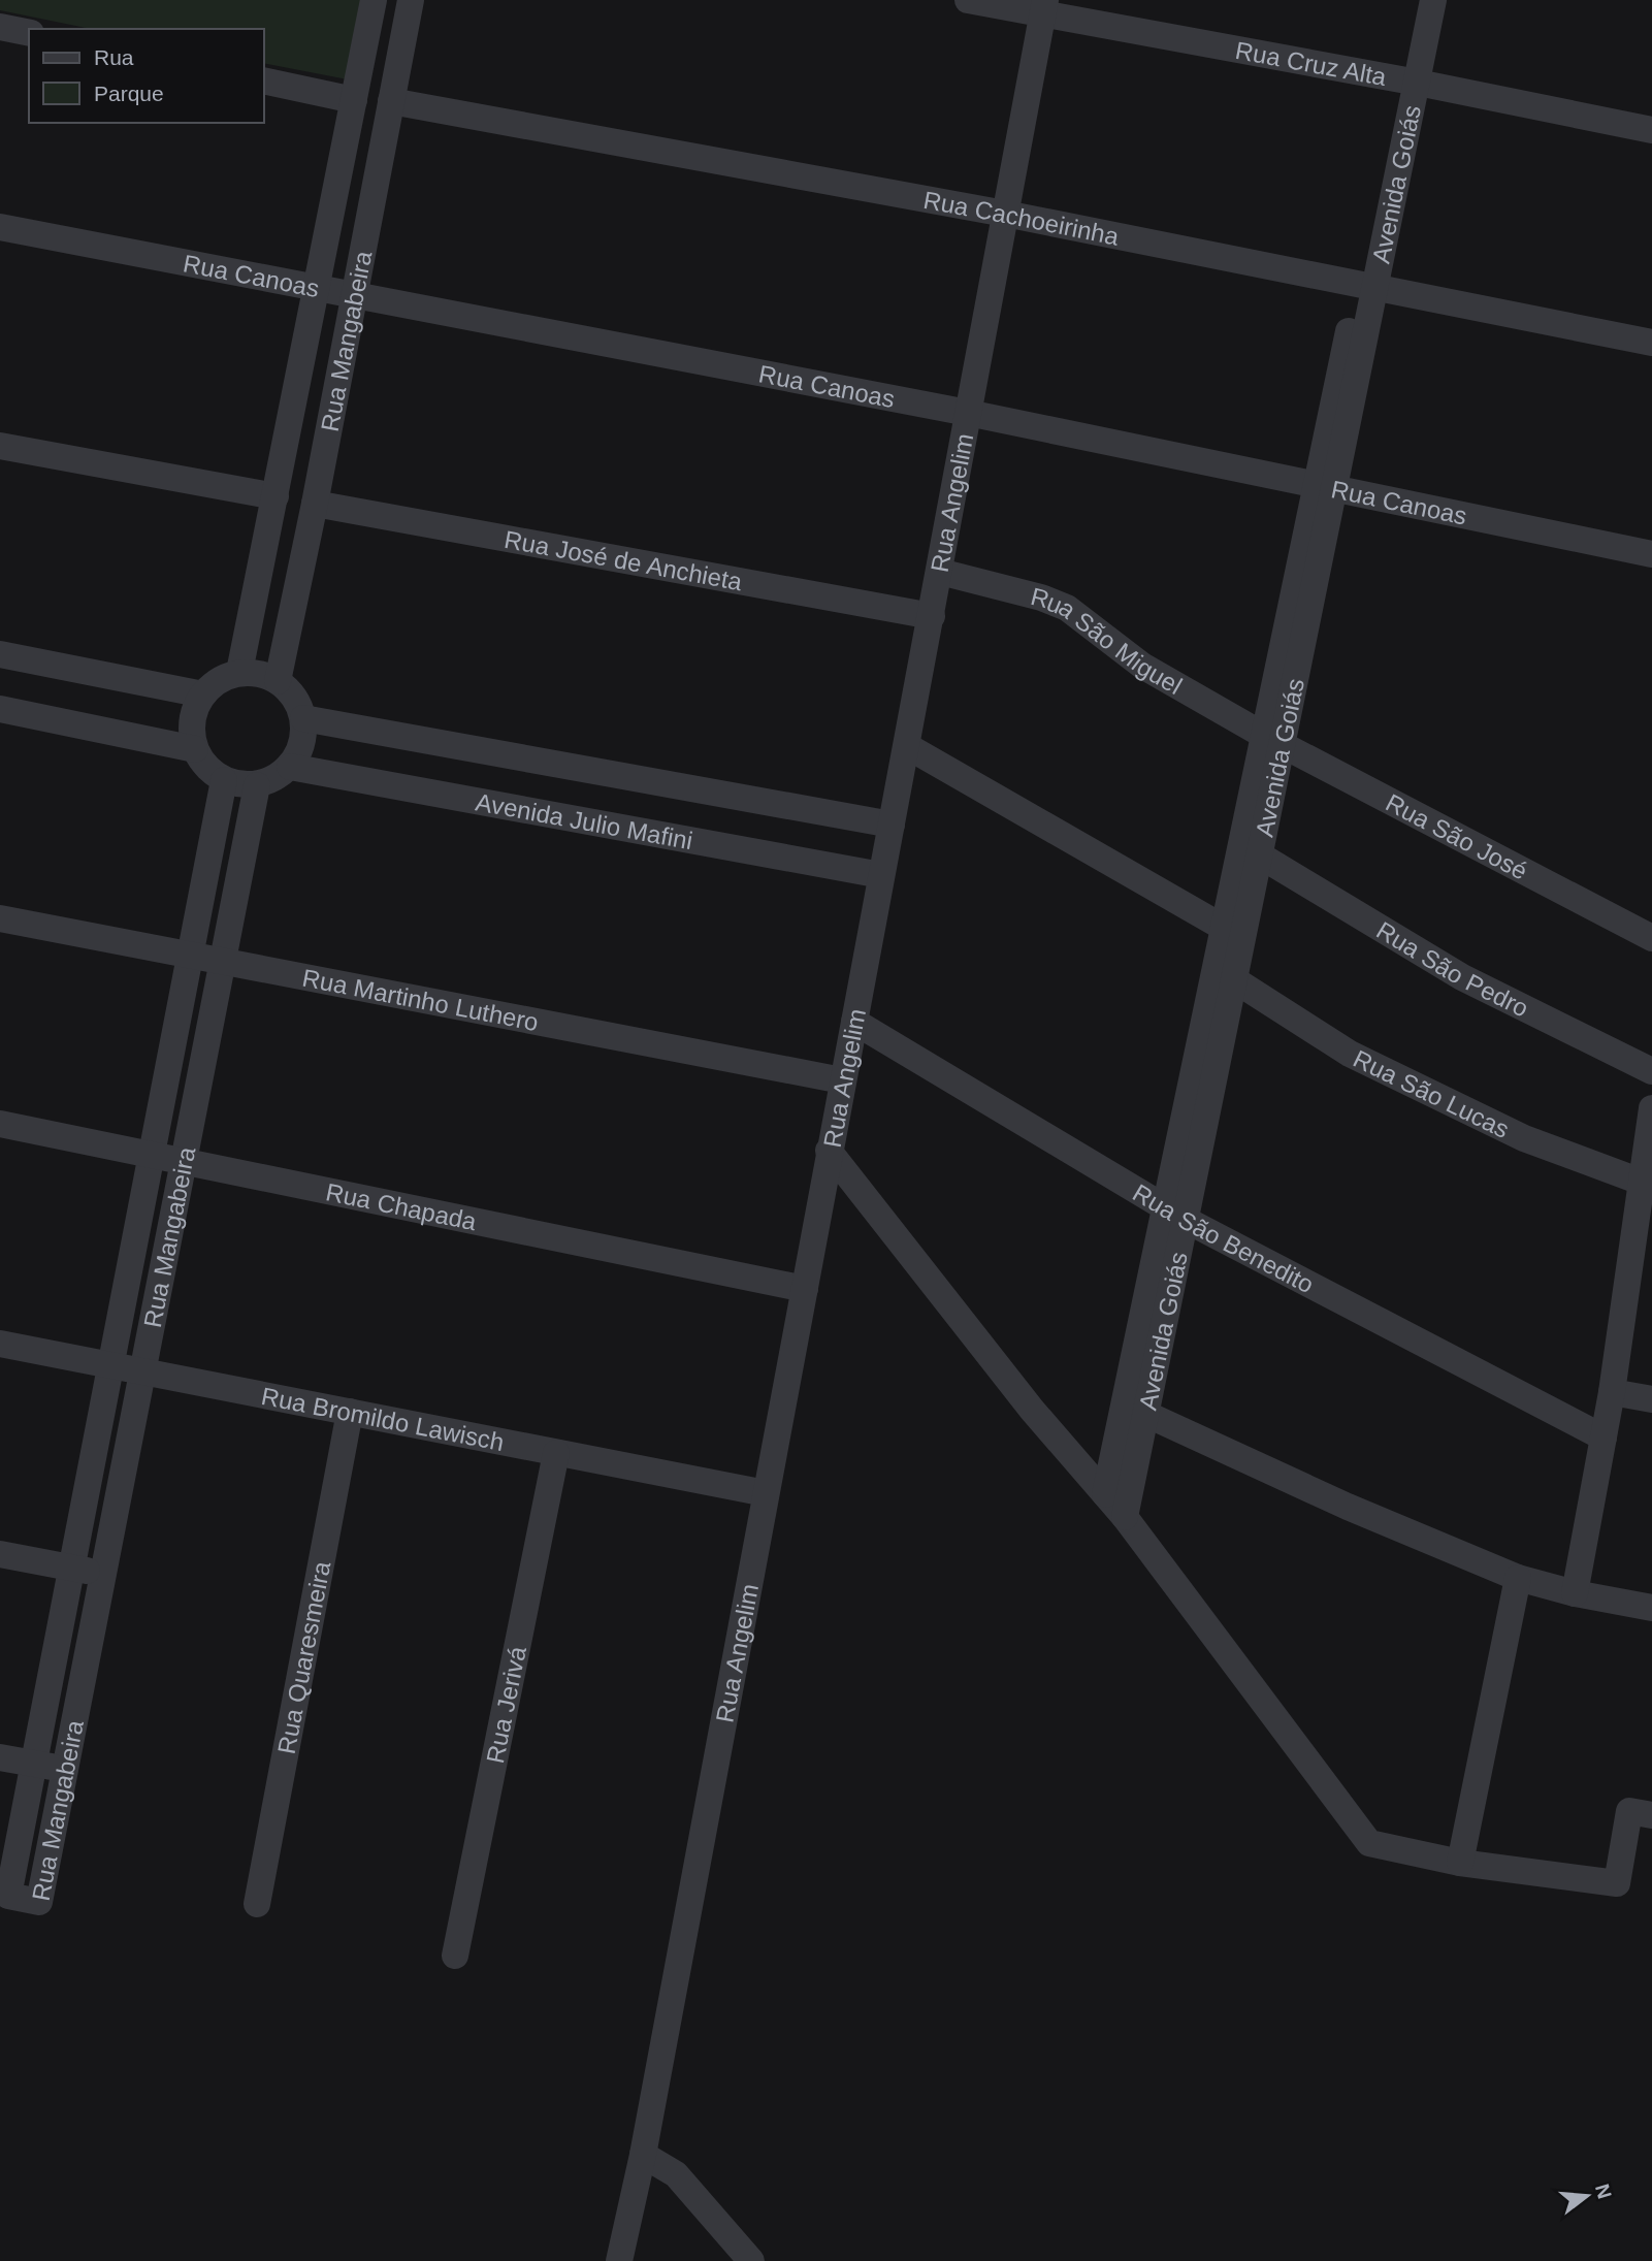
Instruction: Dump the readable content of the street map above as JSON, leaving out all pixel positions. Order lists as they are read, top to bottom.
{
  "streets": {
    "street": [
      "Rua Cruz Alta",
      "Avenida Goiás",
      "Rua Cachoeirinha",
      "Rua Canoas",
      "Rua Mangabeira",
      "Rua Angelim",
      "Rua José de Anchieta",
      "Rua São Miguel",
      "Avenida Julio Mafini",
      "Rua São José",
      "Rua São Pedro",
      "Rua Martinho Luthero",
      "Rua São Lucas",
      "Rua Chapada",
      "Rua São Benedito",
      "Rua Bromildo Lawisch",
      "Rua Quaresmeira",
      "Rua Jerivá"
    ]
  },
  "crossings": [
    ["Rua Cruz Alta", "Avenida Goiás"],
    ["Rua Cruz Alta", "Rua Angelim"],
    ["Avenida Goiás", "Rua Cachoeirinha"],
    ["Avenida Goiás", "Rua Canoas"],
    ["Avenida Goiás", "Rua São Miguel"],
    ["Avenida Goiás", "Rua São José"],
    ["Avenida Goiás", "Rua São Pedro"],
    ["Avenida Goiás", "Rua São Lucas"],
    ["Avenida Goiás", "Rua São Benedito"],
    ["Rua Cachoeirinha", "Rua Mangabeira"],
    ["Rua Cachoeirinha", "Rua Angelim"],
    ["Rua Canoas", "Rua Mangabeira"],
    ["Rua Canoas", "Rua Angelim"],
    ["Rua Mangabeira", "Rua José de Anchieta"],
    ["Rua Mangabeira", "Avenida Julio Mafini"],
    ["Rua Mangabeira", "Rua Martinho Luthero"],
    ["Rua Mangabeira", "Rua Chapada"],
    ["Rua Mangabeira", "Rua Bromildo Lawisch"],
    ["Rua Angelim", "Rua José de Anchieta"],
    ["Rua Angelim", "Rua São Miguel"],
    ["Rua Angelim", "Avenida Julio Mafini"],
    ["Rua Angelim", "Rua Martinho Luthero"],
    ["Rua Angelim", "Rua Chapada"],
    ["Rua Angelim", "Rua São Benedito"],
    ["Rua Angelim", "Rua Bromildo Lawisch"],
    ["Rua São Miguel", "Rua São José"],
    ["Rua Bromildo Lawisch", "Rua Quaresmeira"],
    ["Rua Bromildo Lawisch", "Rua Jerivá"]
  ],
  "legend": ["Rua", "Parque"],
  "north": "right"
}
